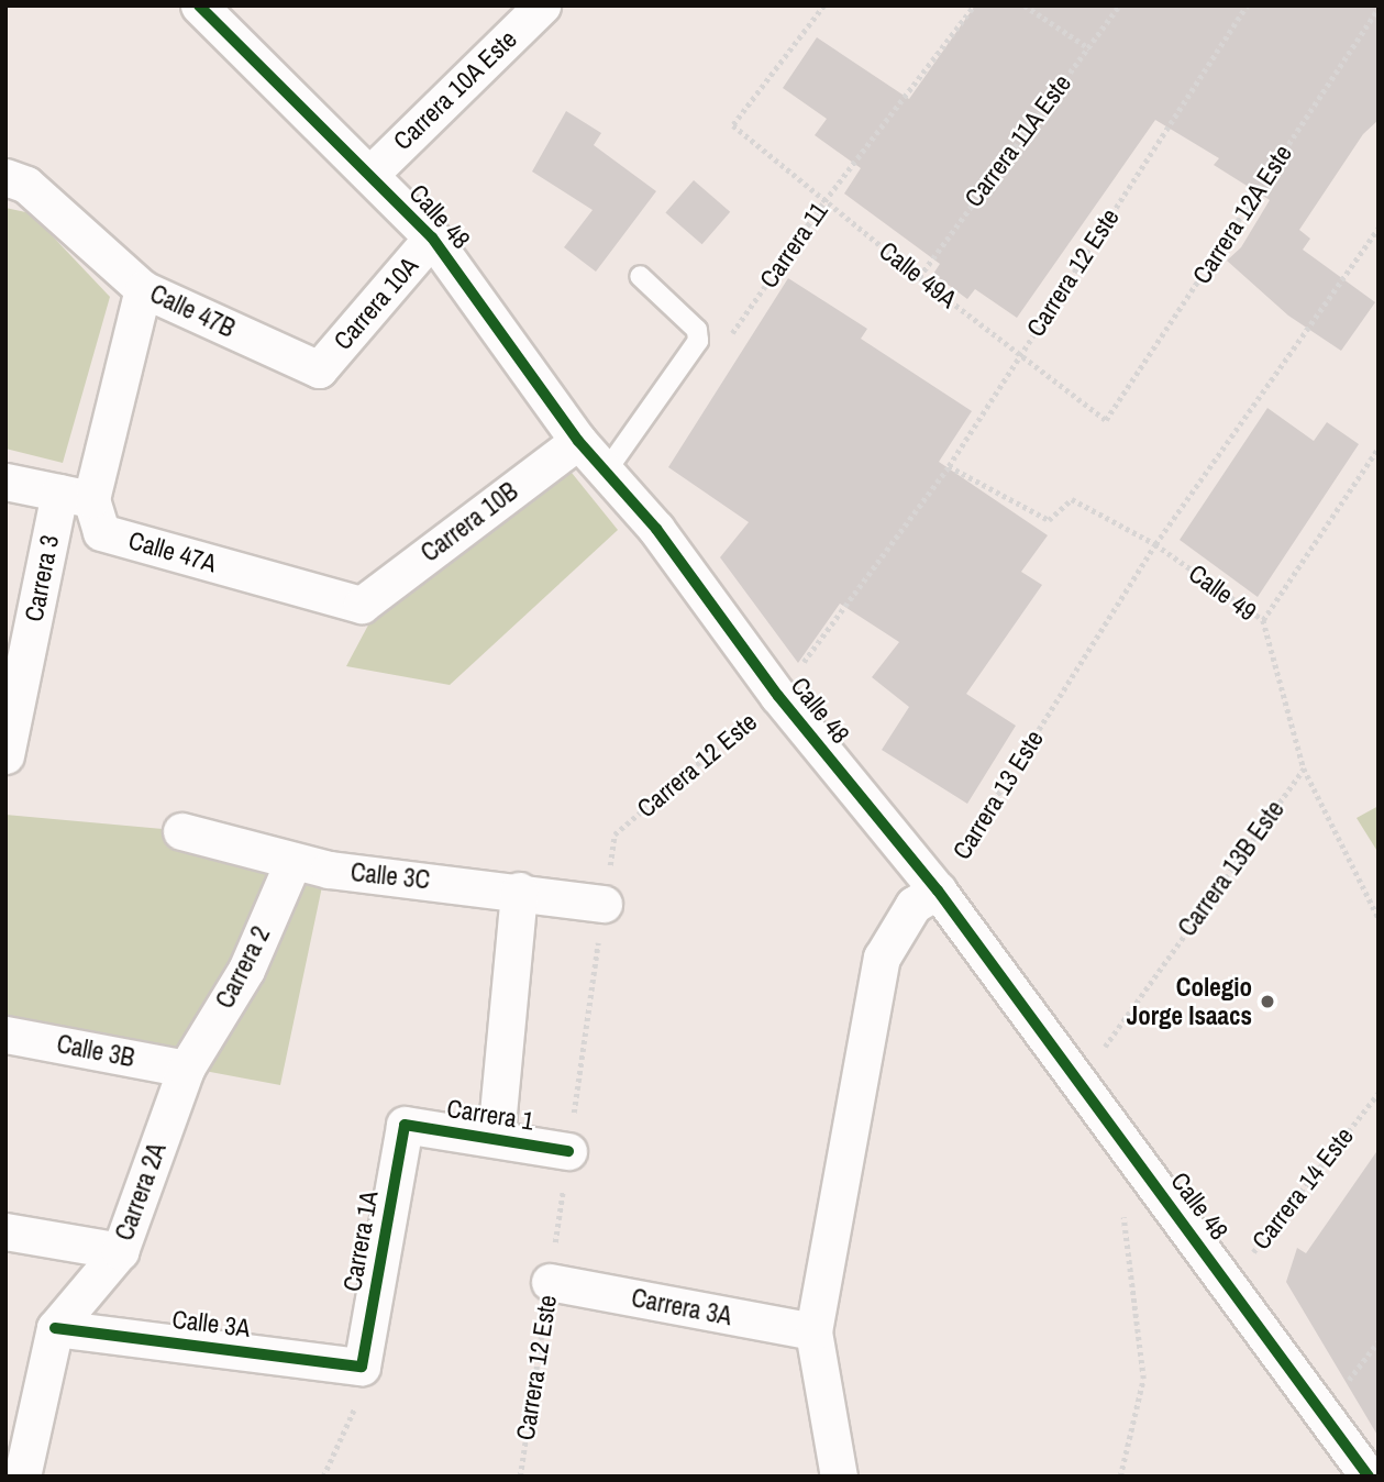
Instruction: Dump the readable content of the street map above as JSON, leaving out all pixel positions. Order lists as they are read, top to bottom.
{
  "streets": {
    "street": [
      "Carrera 10A Este",
      "Calle 48",
      "Carrera 10A",
      "Calle 47B",
      "Carrera 10B",
      "Calle 47A",
      "Carrera 3",
      "Calle 3C",
      "Carrera 2",
      "Calle 3B",
      "Carrera 1",
      "Carrera 2A",
      "Carrera 1A",
      "Carrera 3A",
      "Calle 3A"
    ],
    "path": [
      "Carrera 11A Este",
      "Carrera 12A Este",
      "Carrera 11",
      "Carrera 12 Este",
      "Calle 49A",
      "Calle 49",
      "Carrera 13 Este",
      "Carrera 13B Este",
      "Carrera 14 Este"
    ]
  },
  "crossings": [
    ["Carrera 10A Este", "Calle 48"],
    ["Carrera 11A Este", "Calle 49A"],
    ["Carrera 12A Este", "Calle 49A"],
    ["Calle 48", "Carrera 12 Este"],
    ["Calle 48", "Carrera 10A"],
    ["Calle 48", "Carrera 10B"],
    ["Calle 48", "Carrera 13 Este"],
    ["Calle 48", "Carrera 13B Este"],
    ["Calle 48", "Carrera 14 Este"],
    ["Carrera 11", "Calle 49A"],
    ["Carrera 12 Este", "Calle 49A"],
    ["Carrera 12 Este", "Calle 49"],
    ["Carrera 12 Este", "Calle 3C"],
    ["Carrera 12 Este", "Carrera 1"],
    ["Carrera 12 Este", "Carrera 3A"],
    ["Carrera 10A", "Calle 47B"],
    ["Calle 47B", "Carrera 3"],
    ["Carrera 10B", "Calle 47A"],
    ["Calle 47A", "Carrera 3"],
    ["Calle 49", "Carrera 13 Este"],
    ["Calle 49", "Carrera 13B Este"],
    ["Calle 3C", "Carrera 2"],
    ["Carrera 2", "Calle 3B"],
    ["Carrera 2", "Carrera 2A"],
    ["Calle 3B", "Carrera 2A"],
    ["Carrera 1", "Carrera 1A"],
    ["Carrera 2A", "Calle 3A"],
    ["Carrera 1A", "Calle 3A"]
  ],
  "places": ["Colegio Jorge Isaacs"]
}
